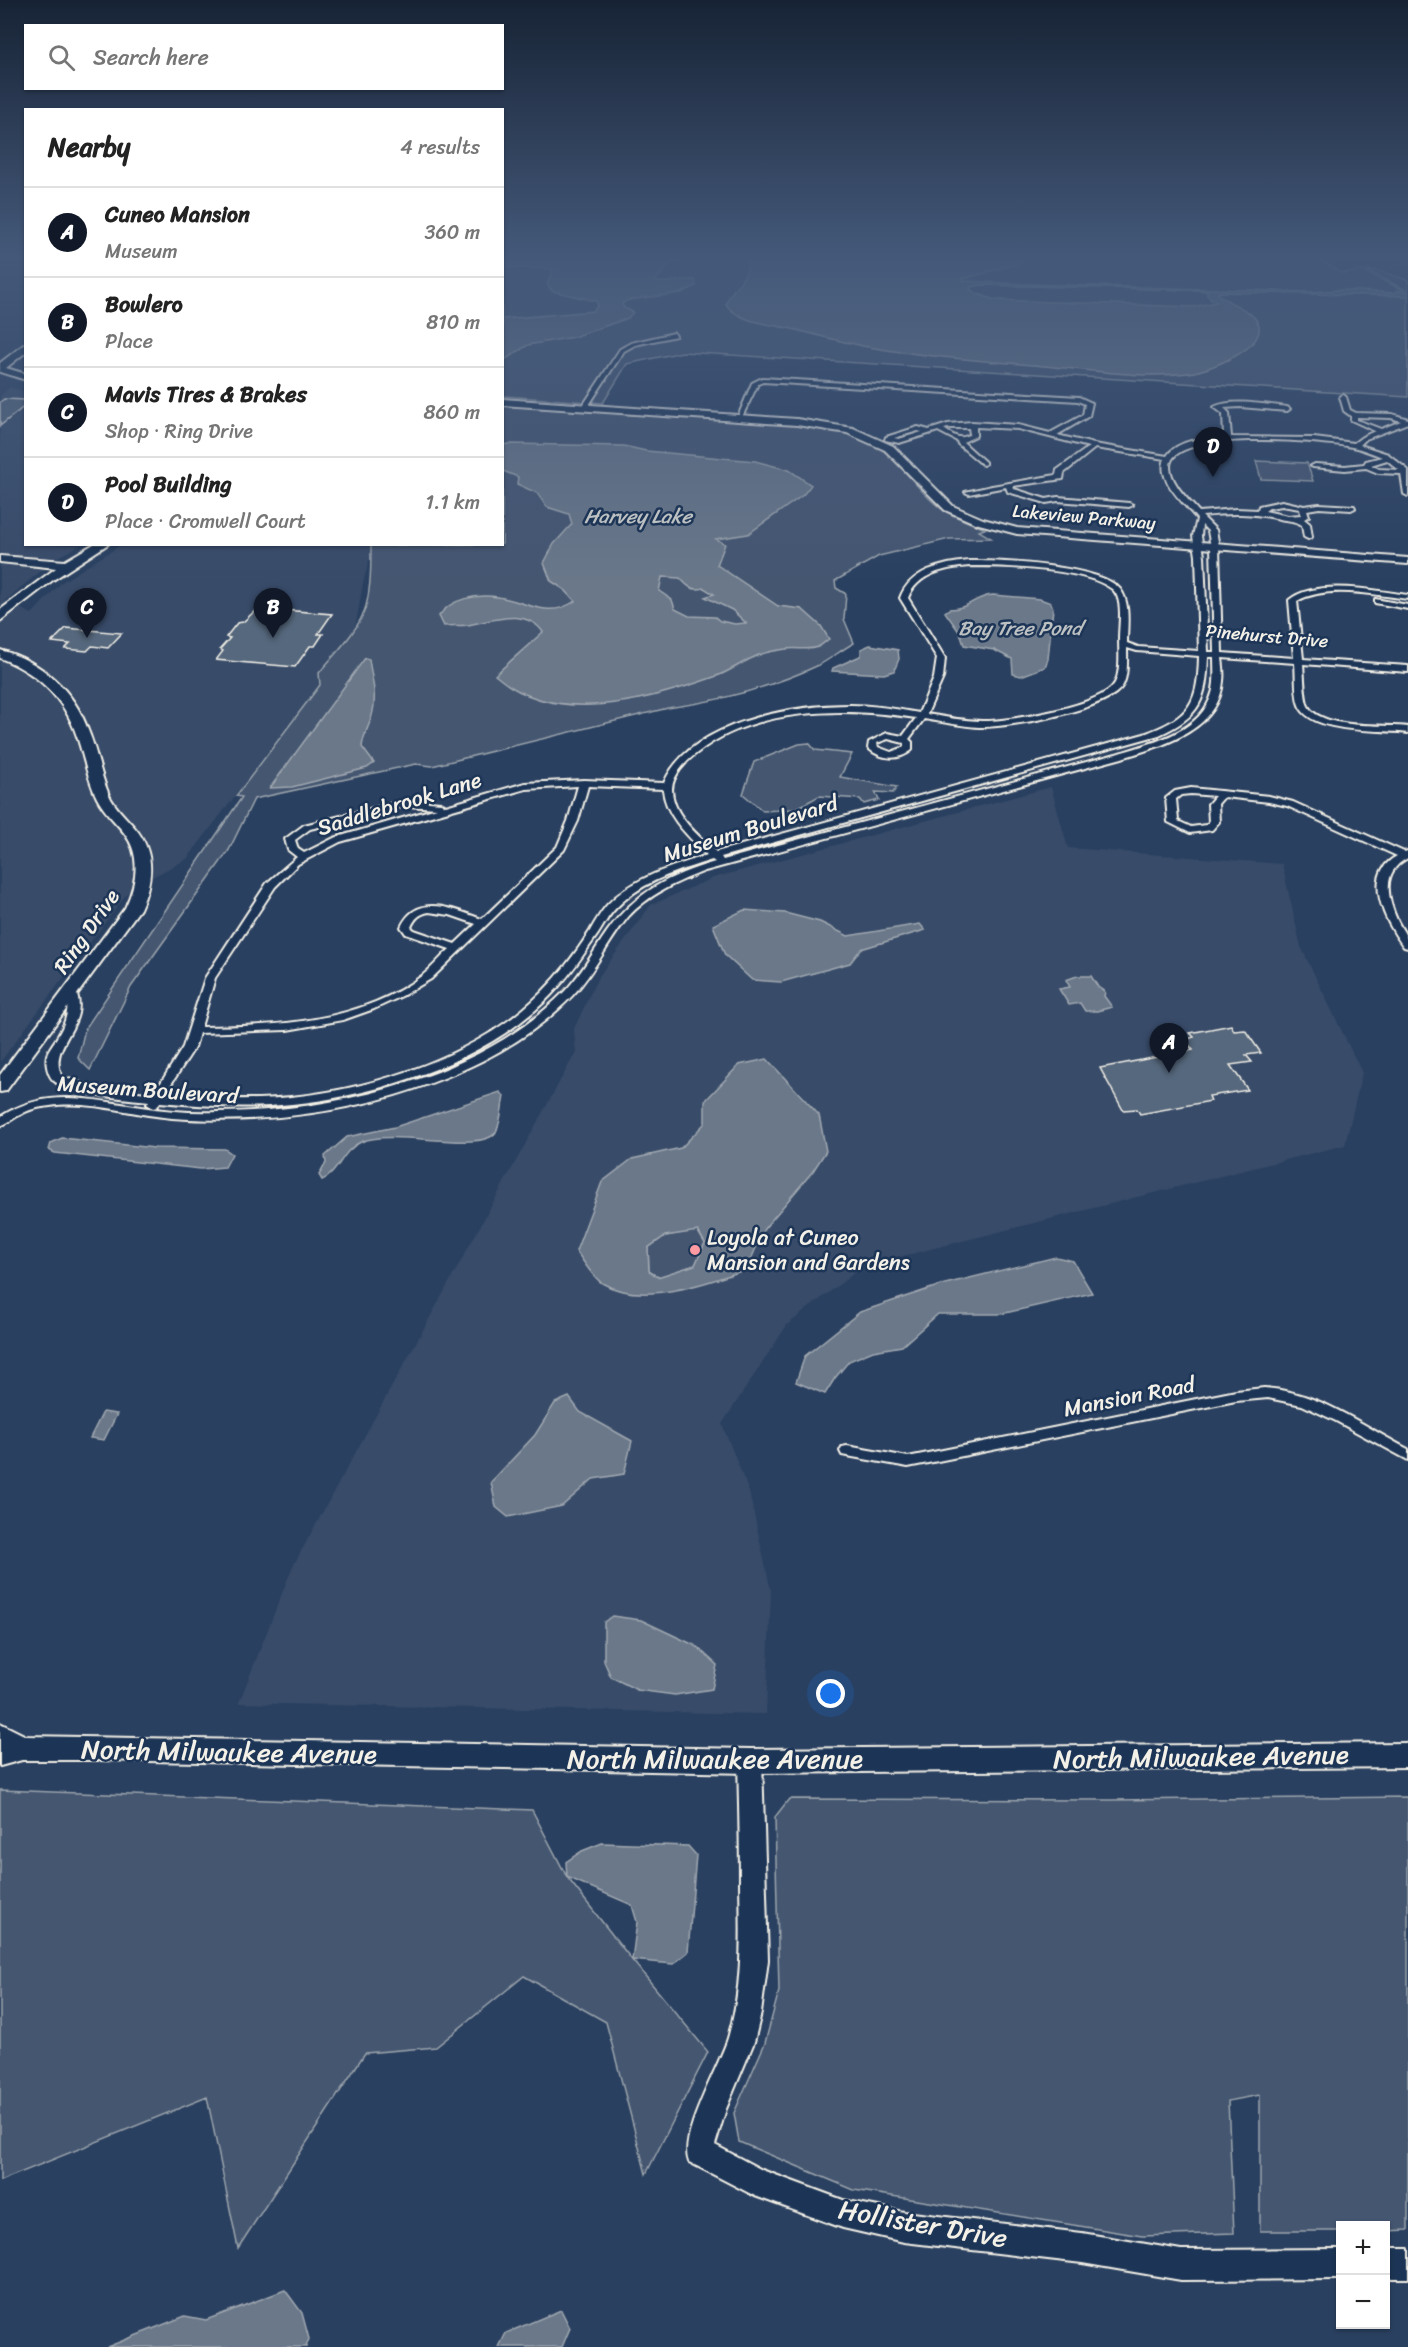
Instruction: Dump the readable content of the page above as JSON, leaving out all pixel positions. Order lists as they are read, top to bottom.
{
  "streets": {
    "main road": ["North Milwaukee Avenue"],
    "street": [
      "Lakeview Parkway",
      "Pinehurst Drive",
      "Saddlebrook Lane",
      "Museum Boulevard",
      "Ring Drive",
      "Mansion Road",
      "Hollister Drive"
    ]
  },
  "crossings": [
    ["Lakeview Parkway", "Museum Boulevard"],
    ["Pinehurst Drive", "Museum Boulevard"],
    ["Saddlebrook Lane", "Museum Boulevard"],
    ["Museum Boulevard", "Ring Drive"],
    ["North Milwaukee Avenue", "Hollister Drive"]
  ],
  "water": ["Harvey Lake", "Bay Tree Pond"],
  "places": ["Loyola at Cuneo Mansion and Gardens"],
  "page": {
    "search": "Search here",
    "heading": ["Nearby", "4 results"],
    "list": [
      {
        "mark": "A",
        "name": "Cuneo Mansion",
        "note": "Museum",
        "value": "360 m"
      },
      {
        "mark": "B",
        "name": "Bowlero",
        "note": "Place",
        "value": "810 m"
      },
      {
        "mark": "C",
        "name": "Mavis Tires & Brakes",
        "note": "Shop · Ring Drive",
        "value": "860 m"
      },
      {
        "mark": "D",
        "name": "Pool Building",
        "note": "Place · Cromwell Court",
        "value": "1.1 km"
      }
    ],
    "pins": [
      "D",
      "B",
      "C",
      "A"
    ],
    "map_buttons": ["+", "−"]
  }
}
